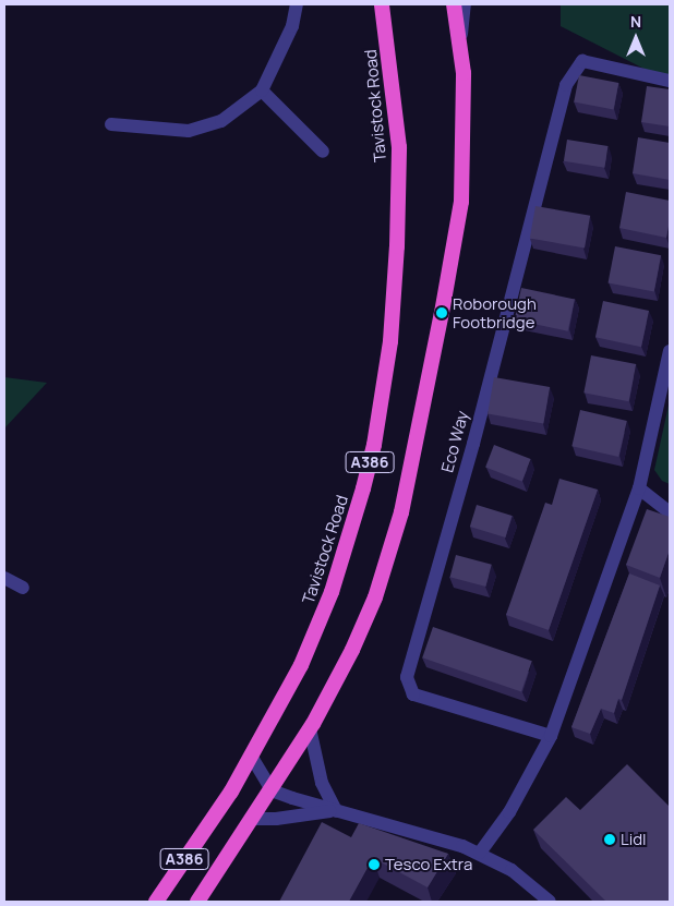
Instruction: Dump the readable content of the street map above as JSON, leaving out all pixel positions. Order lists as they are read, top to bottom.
{
  "streets": {
    "highway": ["Tavistock Road", "A386"],
    "street": ["Eco Way"]
  },
  "places": ["Roborough Footbridge", "Lidl", "Tesco Extra"],
  "north": "top"
}
